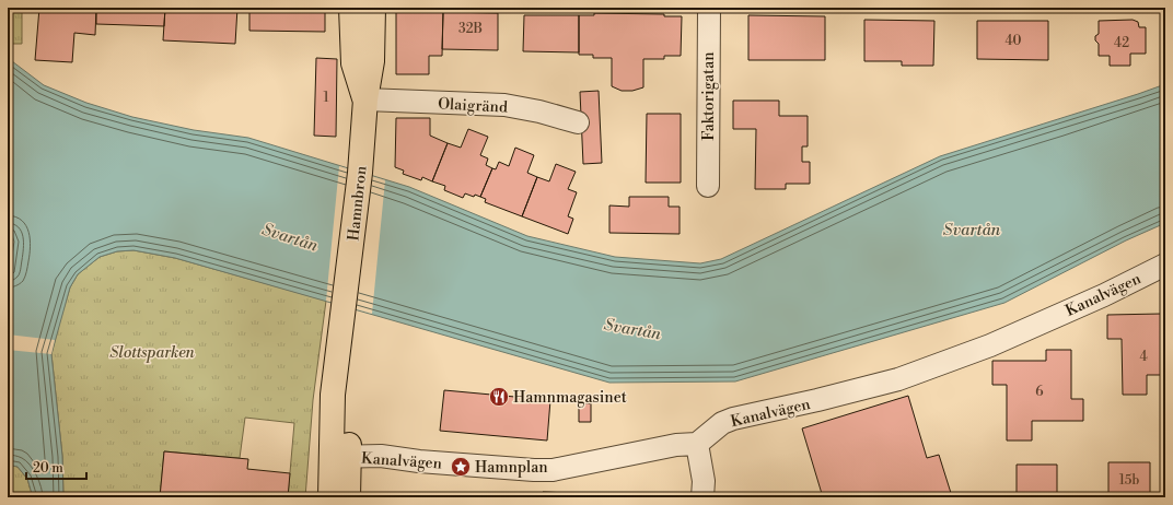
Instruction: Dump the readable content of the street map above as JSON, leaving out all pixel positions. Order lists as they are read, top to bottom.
{
  "streets": {
    "main road": ["Hamnbron"],
    "street": ["Faktorigatan", "Olaigränd", "Kanalvägen"]
  },
  "crossings": [
    ["Olaigränd", "Hamnbron"],
    ["Hamnbron", "Kanalvägen"]
  ],
  "water": ["Svartån"],
  "parks": ["Slottsparken"],
  "places": {
    "restaurant": ["Hamnmagasinet"],
    "place": ["Hamnplan"]
  },
  "house_numbers": [
    "32B",
    "40",
    "42",
    "1",
    "4",
    "6",
    "15b"
  ],
  "scale_bar": "20 m"
}
